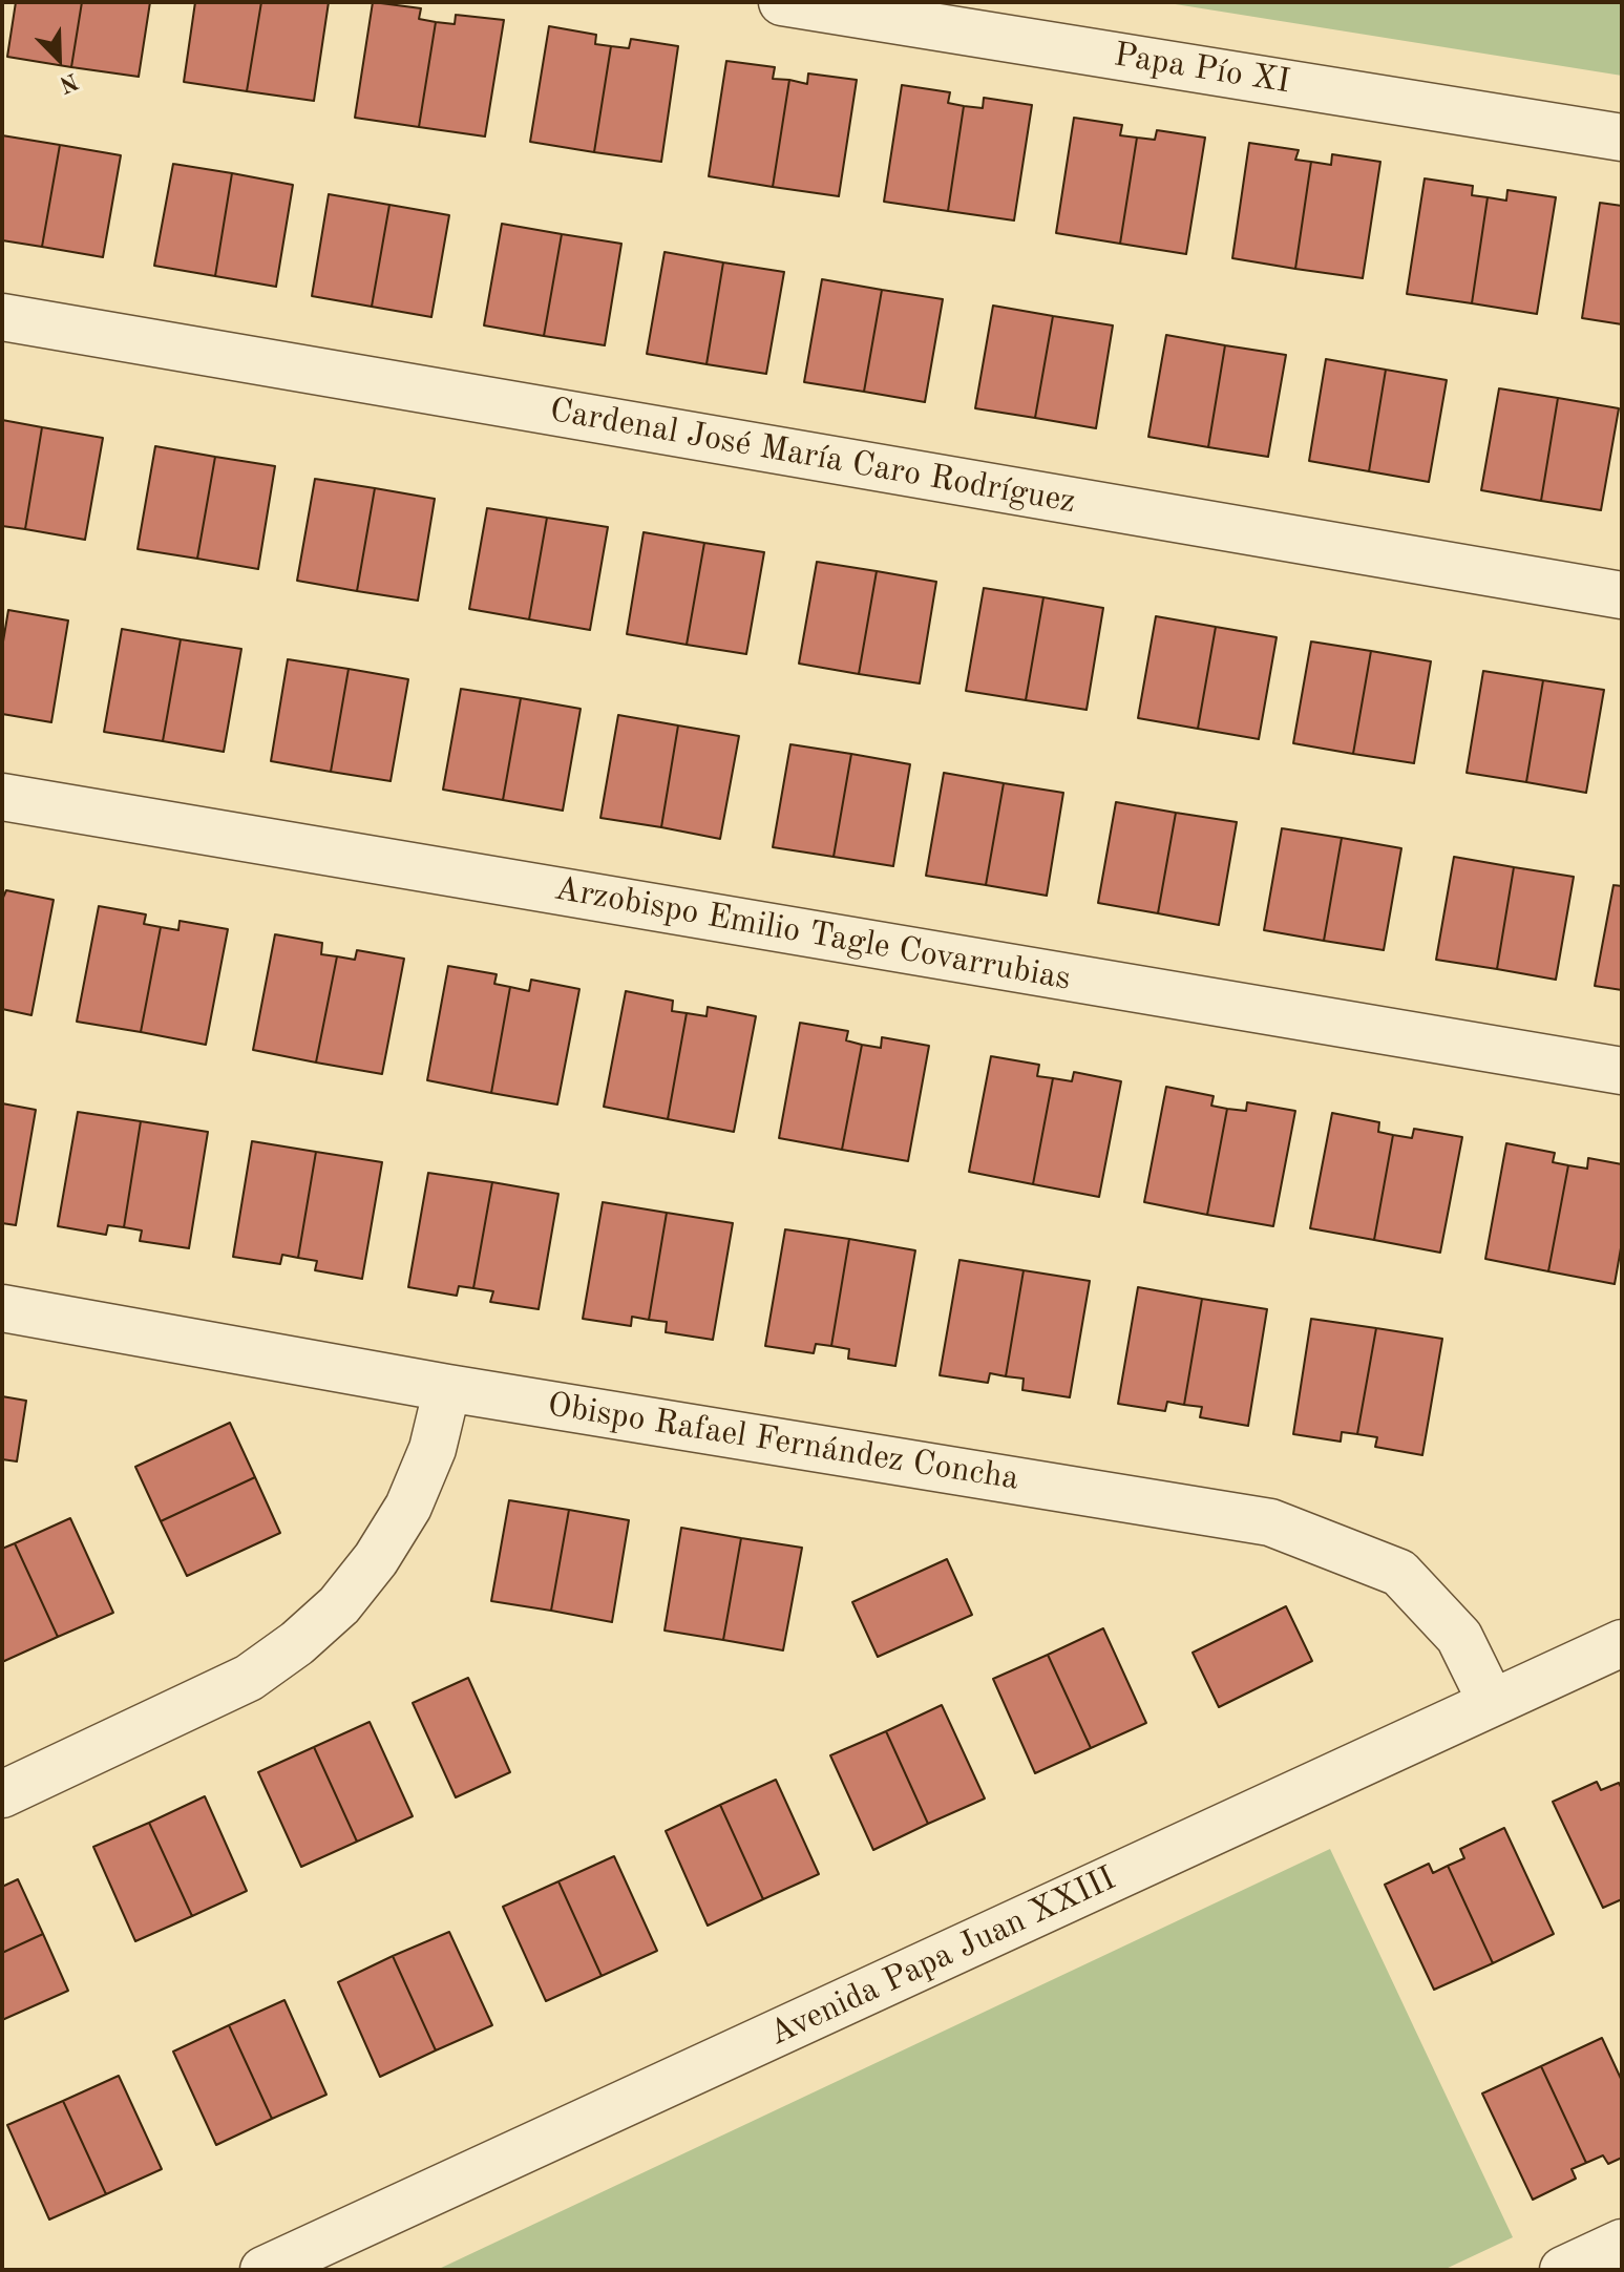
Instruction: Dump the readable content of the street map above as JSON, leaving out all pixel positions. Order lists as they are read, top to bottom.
{
  "streets": {
    "street": [
      "Papa Pío XI",
      "Cardenal José María Caro Rodríguez",
      "Arzobispo Emilio Tagle Covarrubias",
      "Obispo Rafael Fernández Concha",
      "Avenida Papa Juan XXIII"
    ]
  },
  "crossings": [
    ["Obispo Rafael Fernández Concha", "Avenida Papa Juan XXIII"]
  ],
  "north": "bottom right"
}
